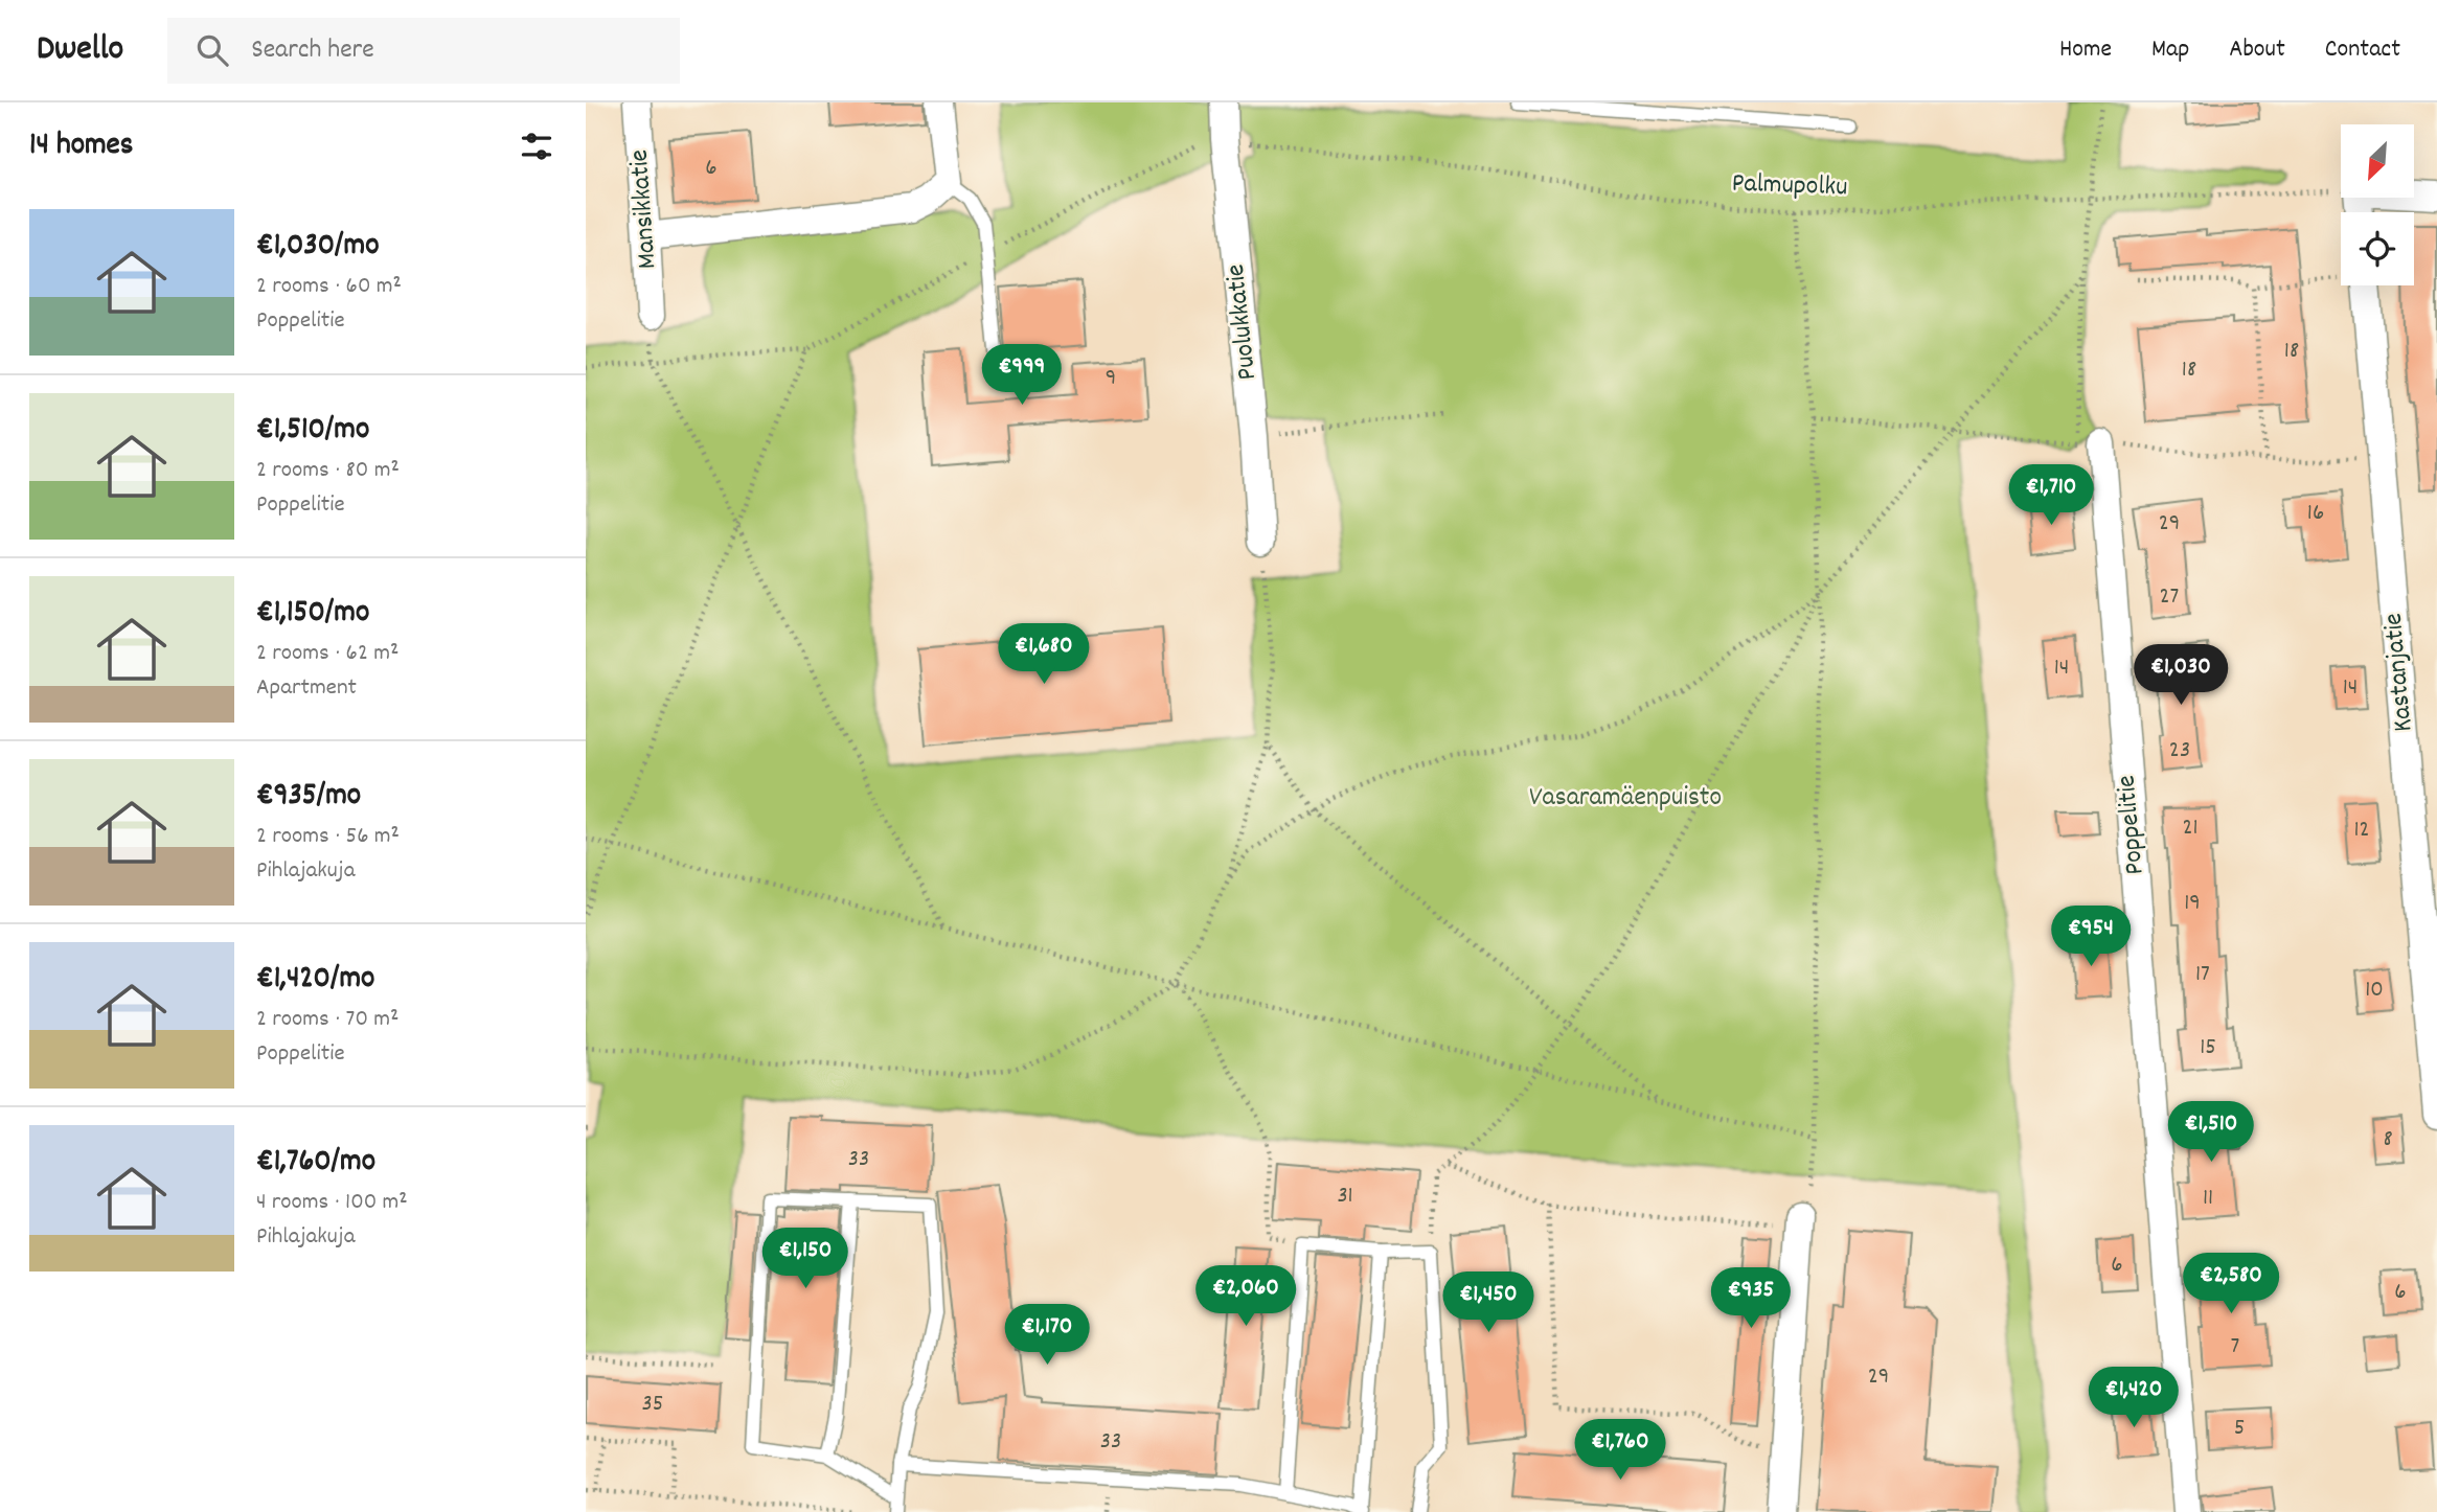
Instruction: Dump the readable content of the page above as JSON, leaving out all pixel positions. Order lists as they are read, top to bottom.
{
  "streets": {
    "street": [
      "Mansikkatie",
      "Puolukkatie",
      "Kastanjatie",
      "Poppelitie"
    ],
    "path": ["Palmupolku"]
  },
  "crossings": [
    ["Palmupolku", "Puolukkatie"]
  ],
  "parks": ["Vasaramäenpuisto"],
  "house_numbers": [
    "6",
    "18",
    "18",
    "9",
    "16",
    "29",
    "27",
    "14",
    "14",
    "23",
    "21",
    "12",
    "19",
    "17",
    "10",
    "15",
    "8",
    "33",
    "31",
    "11",
    "6",
    "6",
    "7",
    "29",
    "35",
    "5",
    "33"
  ],
  "north": "bottom left",
  "page": {
    "header": "Dwello",
    "search": "Search here",
    "nav": [
      "Home",
      "Map",
      "About",
      "Contact"
    ],
    "heading": "14 homes",
    "list": [
      {
        "name": "€1,030/mo",
        "note": "2 rooms · 60 m² · Poppelitie"
      },
      {
        "name": "€1,510/mo",
        "note": "2 rooms · 80 m² · Poppelitie"
      },
      {
        "name": "€1,150/mo",
        "note": "2 rooms · 62 m² · Apartment"
      },
      {
        "name": "€935/mo",
        "note": "2 rooms · 56 m² · Pihlajakuja"
      },
      {
        "name": "€1,420/mo",
        "note": "2 rooms · 70 m² · Poppelitie"
      },
      {
        "name": "€1,760/mo",
        "note": "4 rooms · 100 m² · Pihlajakuja"
      }
    ],
    "price": [
      "€999",
      "€1,710",
      "€1,680",
      "€1,030",
      "€954",
      "€1,510",
      "€1,150",
      "€2,580",
      "€2,060",
      "€935",
      "€1,450",
      "€1,170",
      "€1,420",
      "€1,760"
    ]
  }
}
